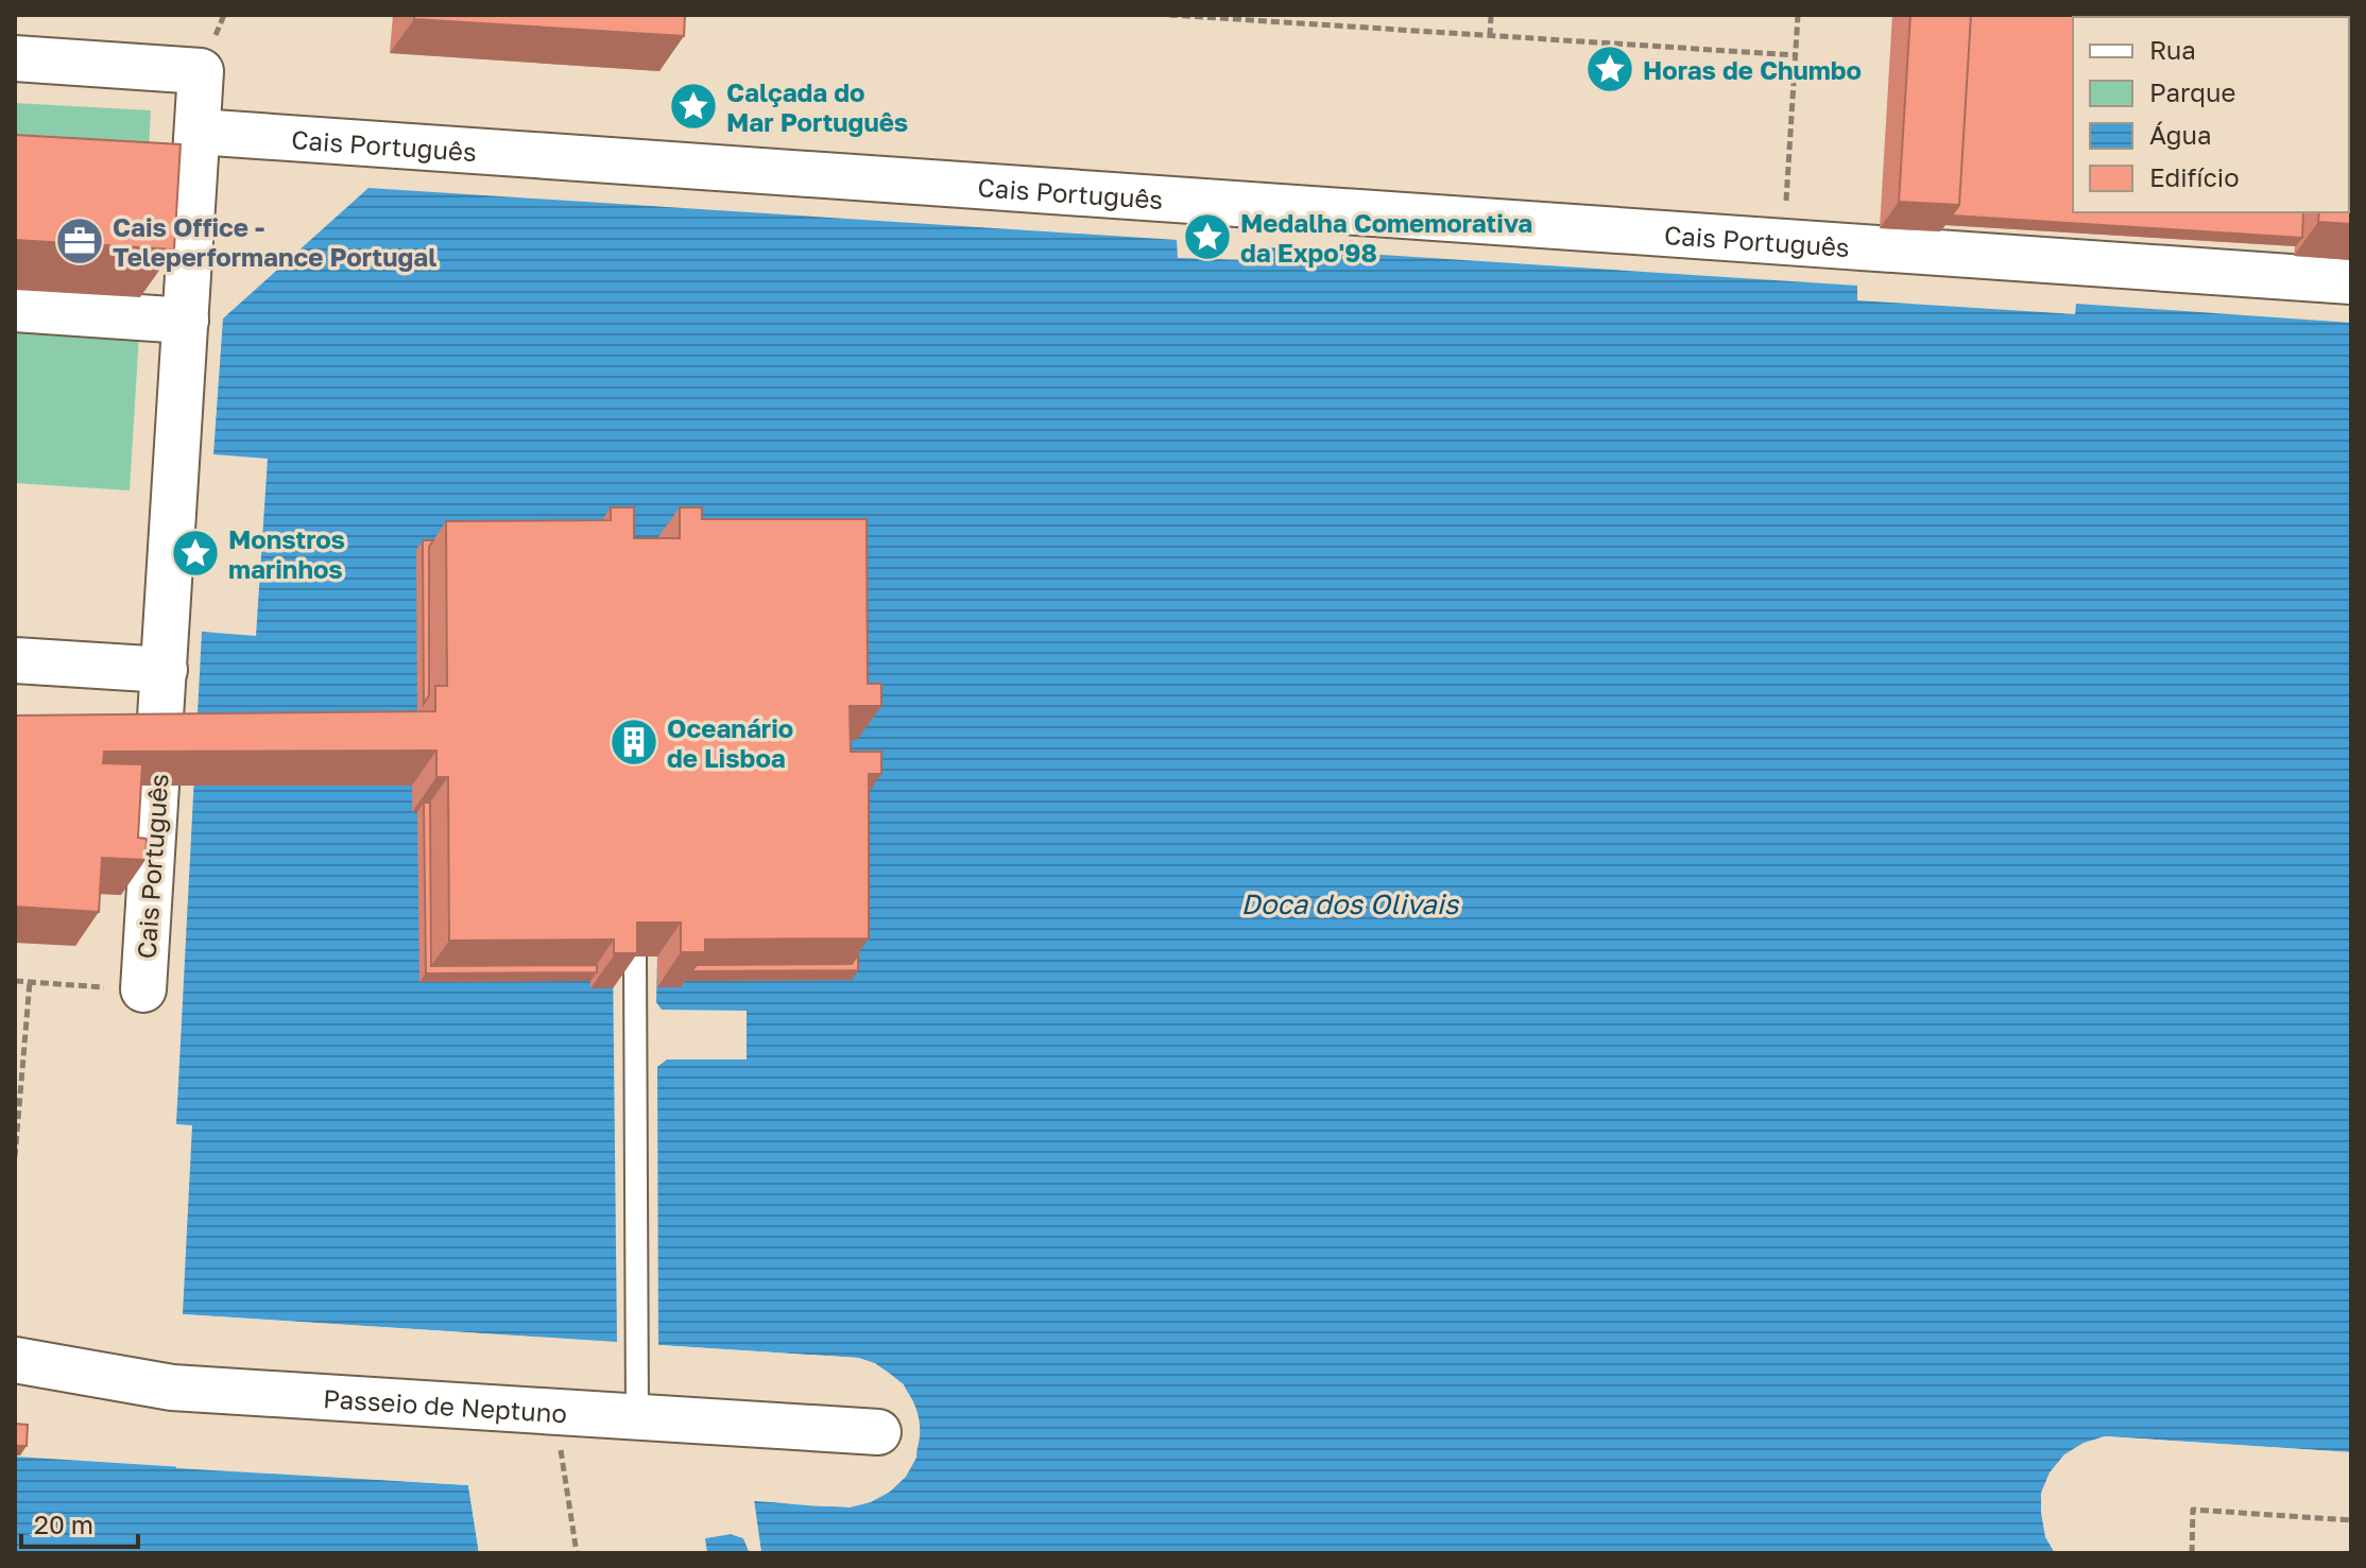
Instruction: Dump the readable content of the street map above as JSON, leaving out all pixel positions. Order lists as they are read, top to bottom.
{
  "streets": {
    "street": ["Cais Português", "Passeio de Neptuno"]
  },
  "water": ["Doca dos Olivais"],
  "places": {
    "place": [
      "Horas de Chumbo",
      "Calçada do Mar Português",
      "Medalha Comemorativa da Expo'98",
      "Monstros marinhos"
    ],
    "office": ["Cais Office - Teleperformance Portugal"],
    "building": ["Oceanário de Lisboa"]
  },
  "legend": [
    "Rua",
    "Parque",
    "Água",
    "Edifício"
  ],
  "scale_bar": "20 m"
}
